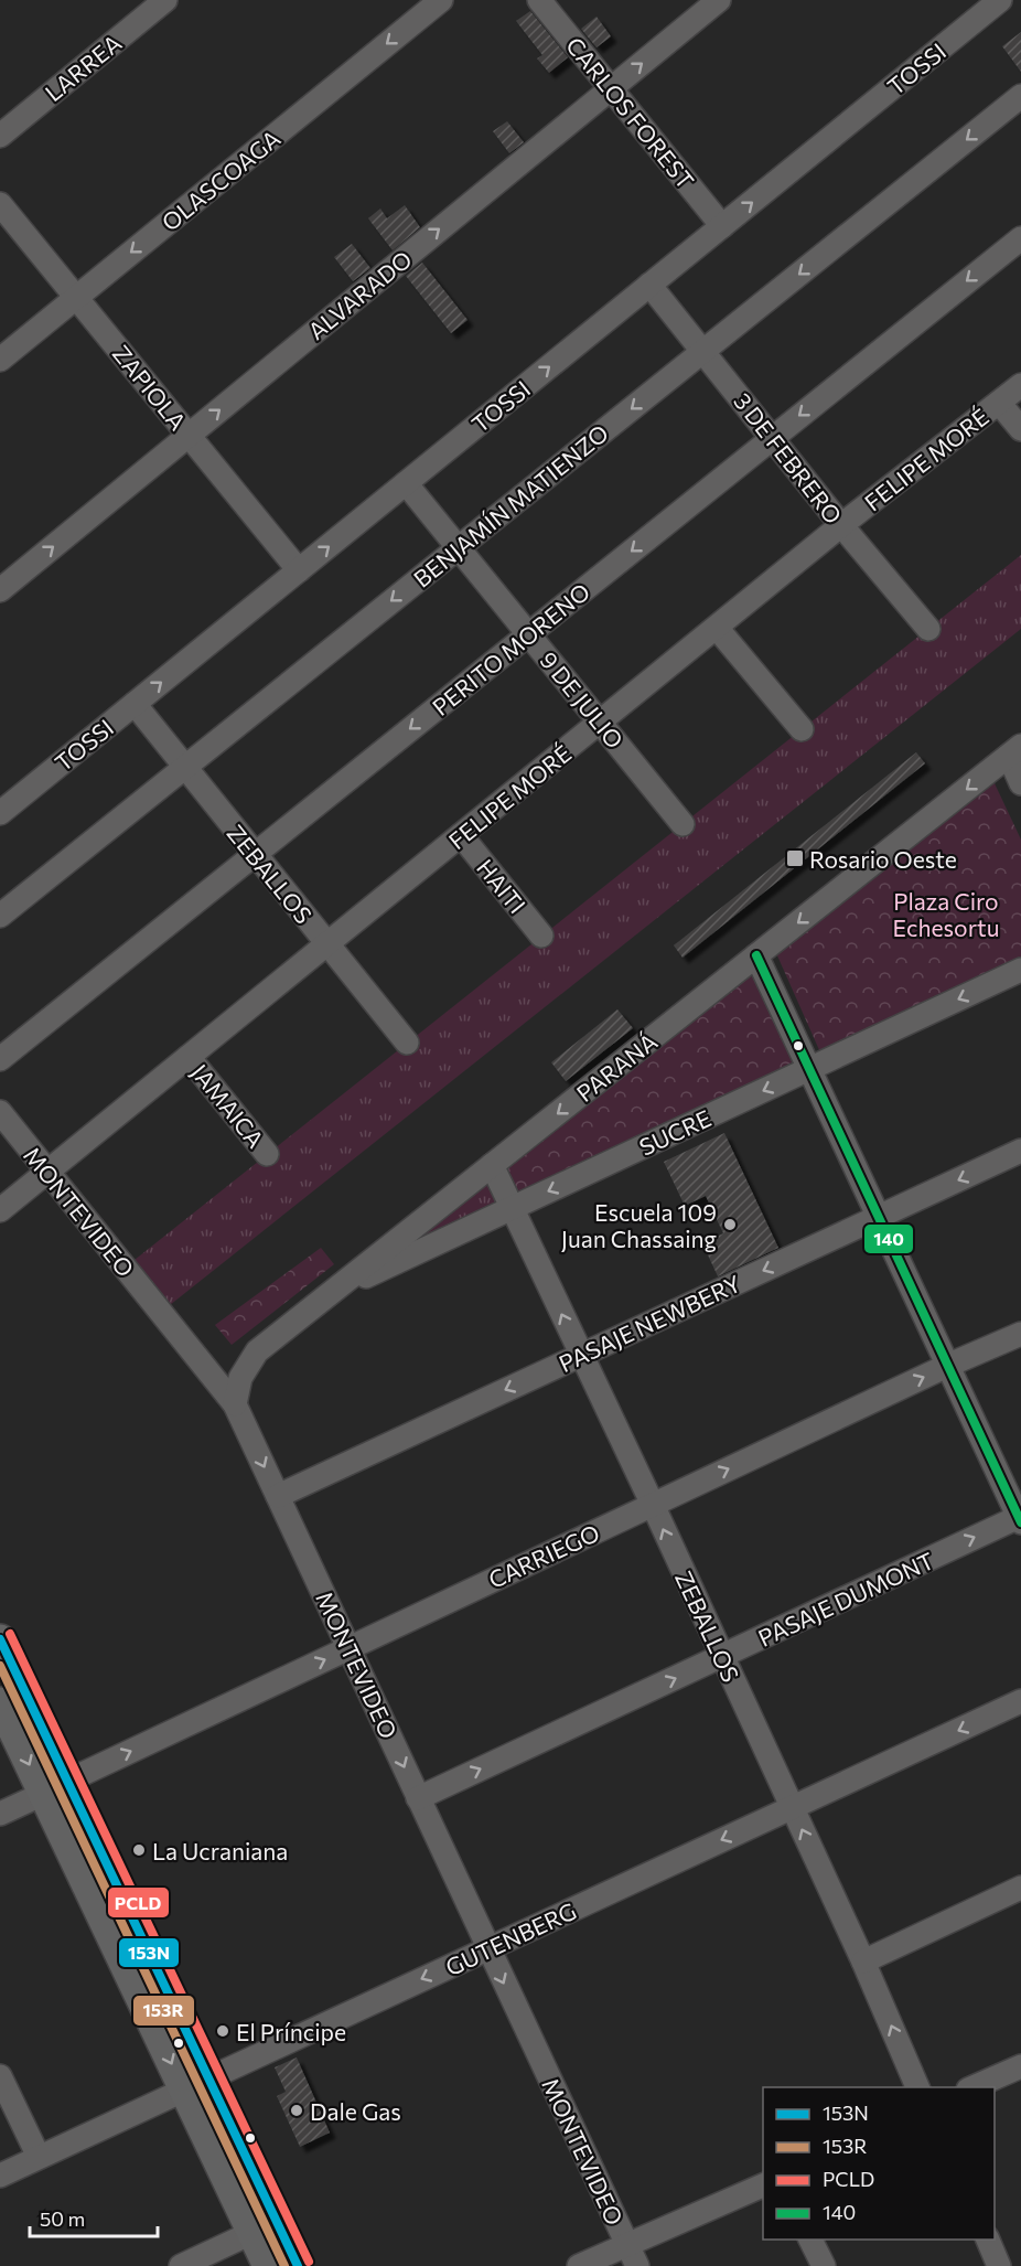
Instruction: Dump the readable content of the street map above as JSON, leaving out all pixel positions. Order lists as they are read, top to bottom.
{
  "streets": {
    "street": [
      "LARREA",
      "TOSSI",
      "CARLOS FOREST",
      "OLASCOAGA",
      "ALVARADO",
      "ZAPIOLA",
      "3 DE FEBRERO",
      "FELIPE MORÉ",
      "BENJAMÍN MATIENZO",
      "PERITO MORENO",
      "9 DE JULIO",
      "ZEBALLOS",
      "HAITI",
      "PARANÁ",
      "JAMAICA",
      "SUCRE",
      "MONTEVIDEO",
      "PASAJE NEWBERY",
      "CARRIEGO",
      "PASAJE DUMONT",
      "GUTENBERG"
    ]
  },
  "crossings": [
    ["TOSSI", "CARLOS FOREST"],
    ["TOSSI", "ZAPIOLA"],
    ["TOSSI", "3 DE FEBRERO"],
    ["TOSSI", "9 DE JULIO"],
    ["TOSSI", "ZEBALLOS"],
    ["CARLOS FOREST", "ALVARADO"],
    ["OLASCOAGA", "ZAPIOLA"],
    ["ALVARADO", "ZAPIOLA"],
    ["3 DE FEBRERO", "FELIPE MORÉ"],
    ["3 DE FEBRERO", "BENJAMÍN MATIENZO"],
    ["3 DE FEBRERO", "PERITO MORENO"],
    ["FELIPE MORÉ", "9 DE JULIO"],
    ["FELIPE MORÉ", "ZEBALLOS"],
    ["FELIPE MORÉ", "HAITI"],
    ["FELIPE MORÉ", "JAMAICA"],
    ["FELIPE MORÉ", "MONTEVIDEO"],
    ["BENJAMÍN MATIENZO", "9 DE JULIO"],
    ["BENJAMÍN MATIENZO", "ZEBALLOS"],
    ["PERITO MORENO", "9 DE JULIO"],
    ["PERITO MORENO", "ZEBALLOS"],
    ["ZEBALLOS", "PARANÁ"],
    ["ZEBALLOS", "SUCRE"],
    ["ZEBALLOS", "PASAJE NEWBERY"],
    ["ZEBALLOS", "CARRIEGO"],
    ["ZEBALLOS", "PASAJE DUMONT"],
    ["ZEBALLOS", "GUTENBERG"],
    ["PARANÁ", "SUCRE"],
    ["PARANÁ", "MONTEVIDEO"],
    ["MONTEVIDEO", "PASAJE NEWBERY"],
    ["MONTEVIDEO", "CARRIEGO"],
    ["MONTEVIDEO", "PASAJE DUMONT"],
    ["MONTEVIDEO", "GUTENBERG"]
  ],
  "one_way": [
    "TOSSI",
    "OLASCOAGA",
    "ALVARADO",
    "BENJAMÍN MATIENZO",
    "PERITO MORENO",
    "ZEBALLOS",
    "PARANÁ",
    "SUCRE",
    "MONTEVIDEO",
    "PASAJE NEWBERY",
    "CARRIEGO",
    "PASAJE DUMONT",
    "GUTENBERG"
  ],
  "parks": ["Plaza Ciro Echesortu"],
  "places": {
    "transit": ["Rosario Oeste"],
    "other": [
      "Escuela 109 Juan Chassaing",
      "La Ucraniana",
      "El Príncipe",
      "Dale Gas"
    ]
  },
  "lines": [
    "transit line 140",
    "transit line PCLD",
    "transit line 153N",
    "transit line 153R"
  ],
  "legend": [
    "153N",
    "153R",
    "PCLD",
    "140"
  ],
  "scale_bar": "50 m"
}
